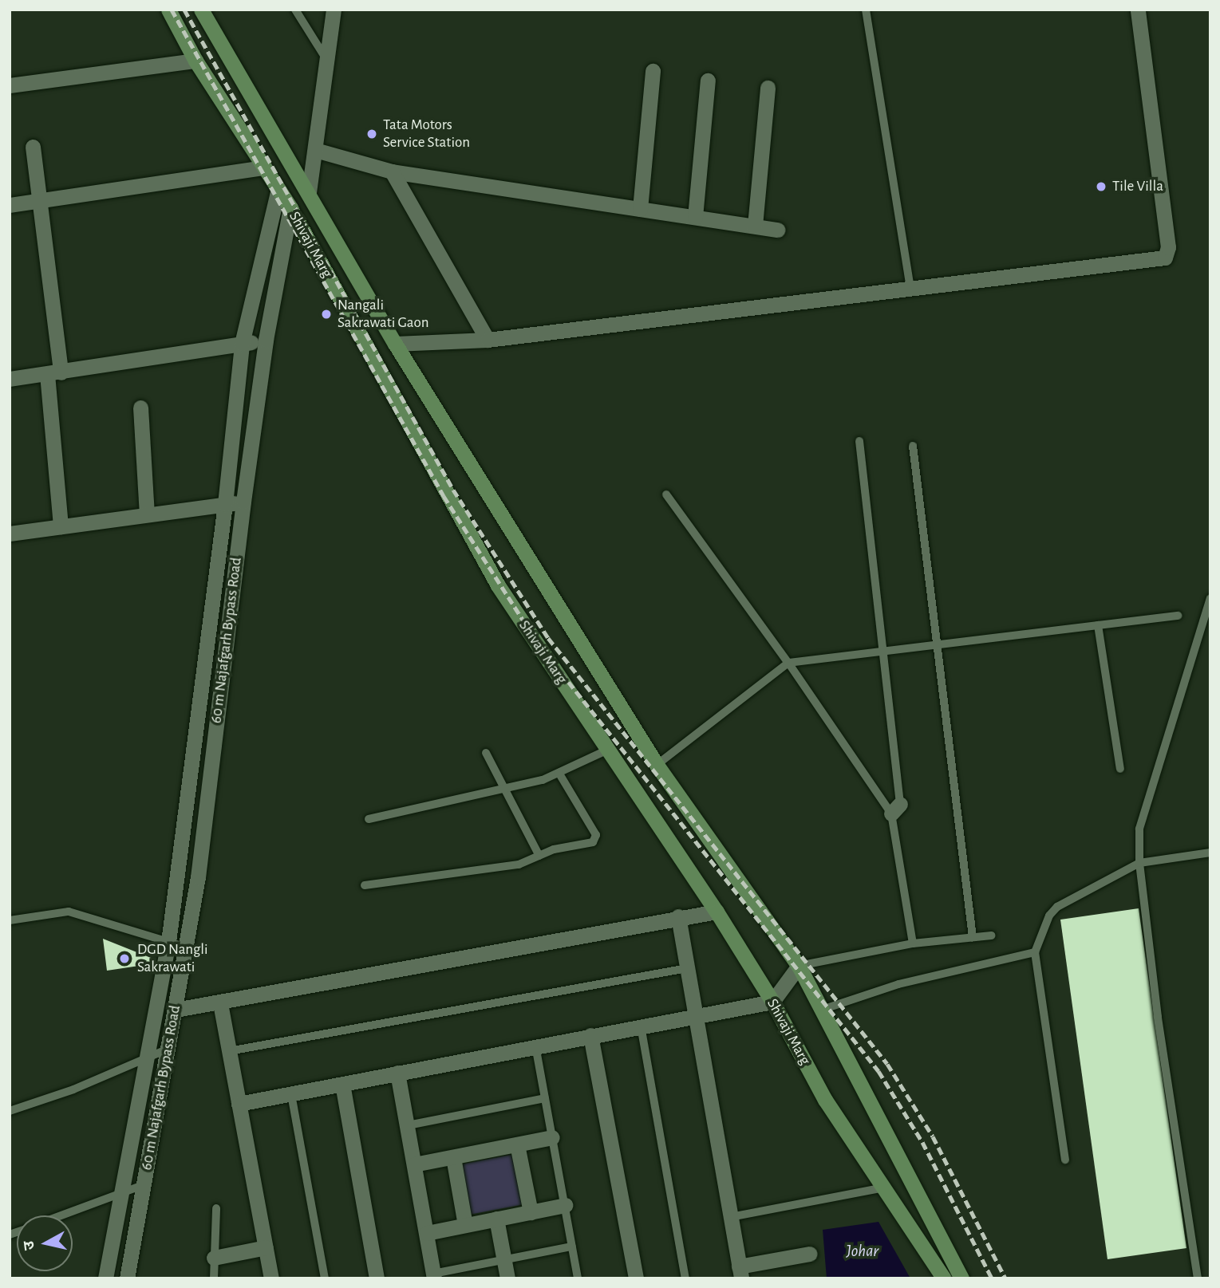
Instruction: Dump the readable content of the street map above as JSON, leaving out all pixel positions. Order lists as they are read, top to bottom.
{
  "streets": {
    "main road": ["Shivaji Marg"],
    "street": ["60 m Najafgarh Bypass Road"]
  },
  "crossings": [
    ["Shivaji Marg", "60 m Najafgarh Bypass Road"]
  ],
  "water": ["Johar"],
  "places": [
    "Tata Motors Service Station",
    "Tile Villa",
    "Nangali Sakrawati Gaon",
    "DGD Nangli Sakrawati"
  ],
  "north": "left"
}
